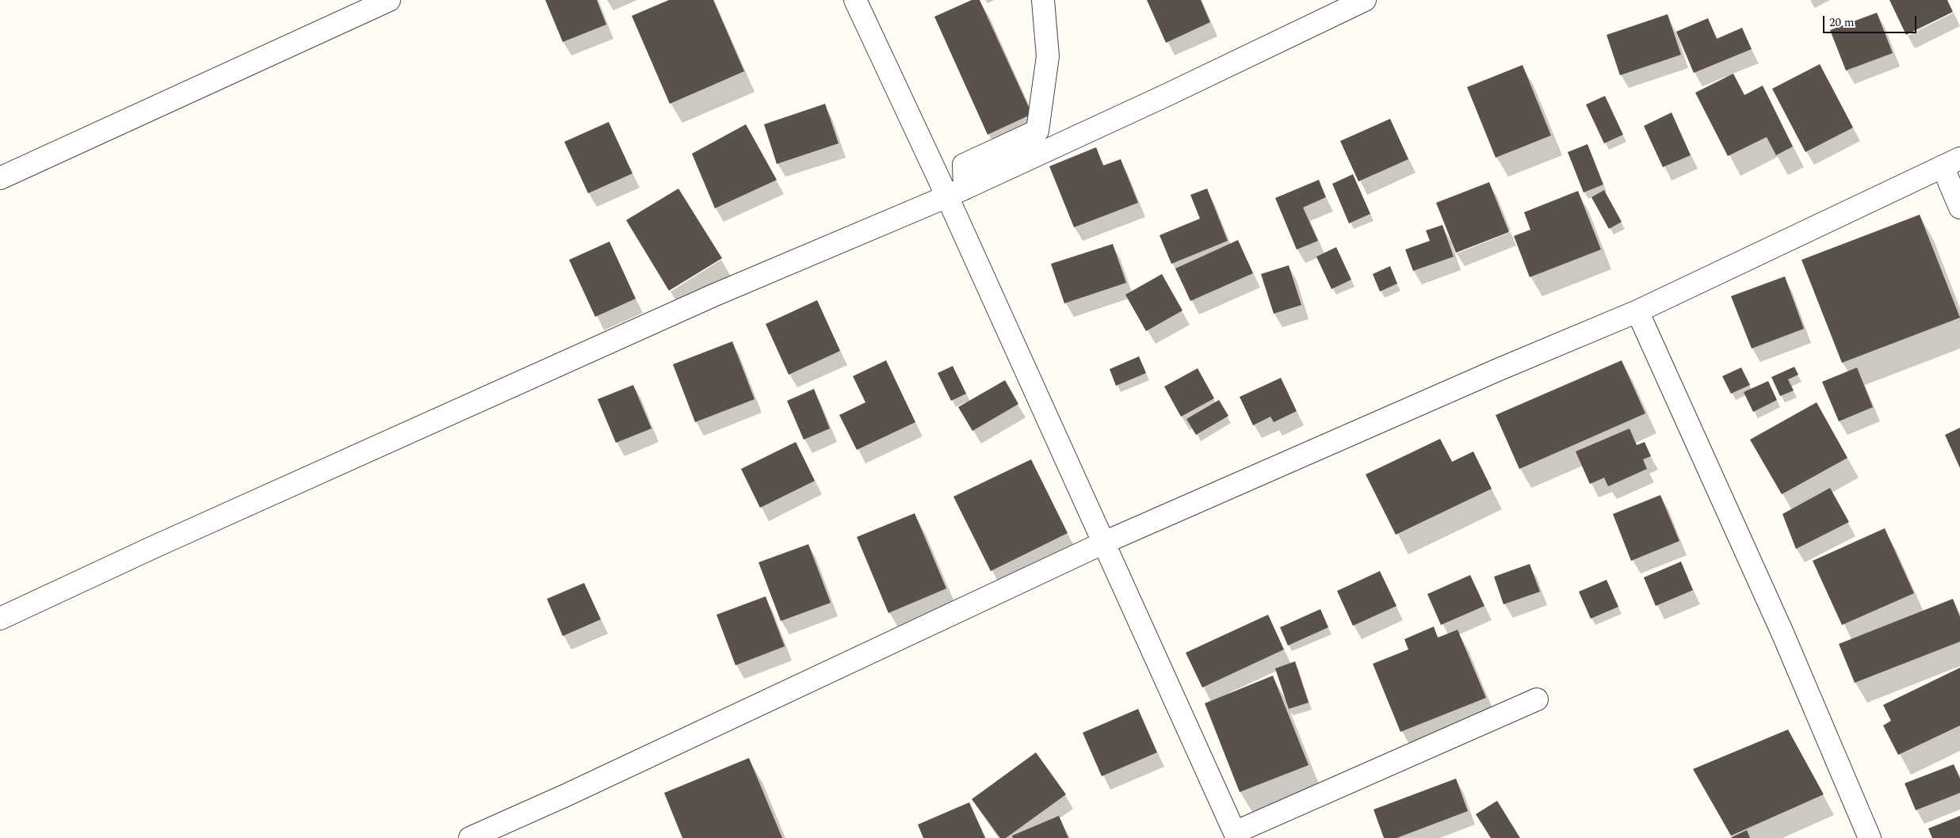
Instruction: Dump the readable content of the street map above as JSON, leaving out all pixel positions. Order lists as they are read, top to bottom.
{
  "scale_bar": "20 m"
}
